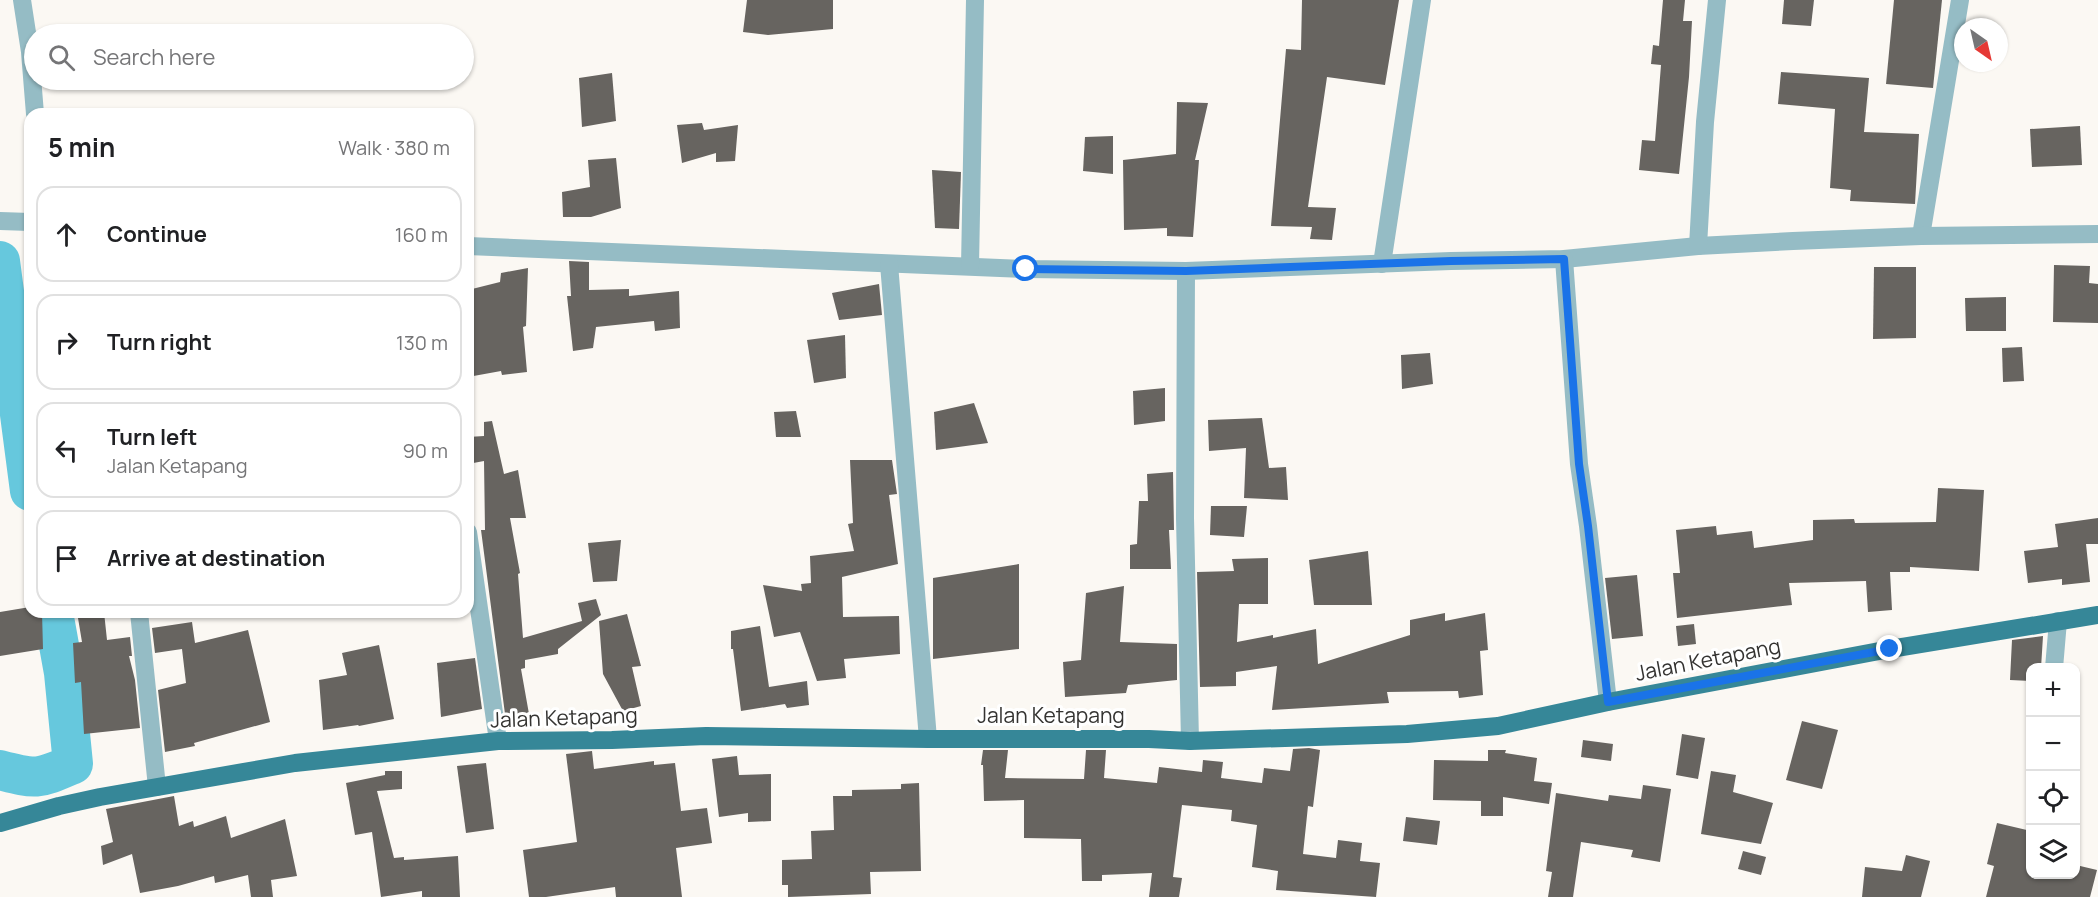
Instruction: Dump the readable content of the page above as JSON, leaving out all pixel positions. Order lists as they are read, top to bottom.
{
  "streets": {
    "main road": ["Jalan Ketapang"]
  },
  "north": "bottom right",
  "page": {
    "search": "Search here",
    "heading": ["5 min", "Walk · 380 m"],
    "list": [
      ["Continue", "160 m"],
      ["Turn right", "130 m"],
      ["Turn left", "Jalan Ketapang", "90 m"],
      "Arrive at destination"
    ],
    "map_buttons": ["+", "−"]
  }
}
